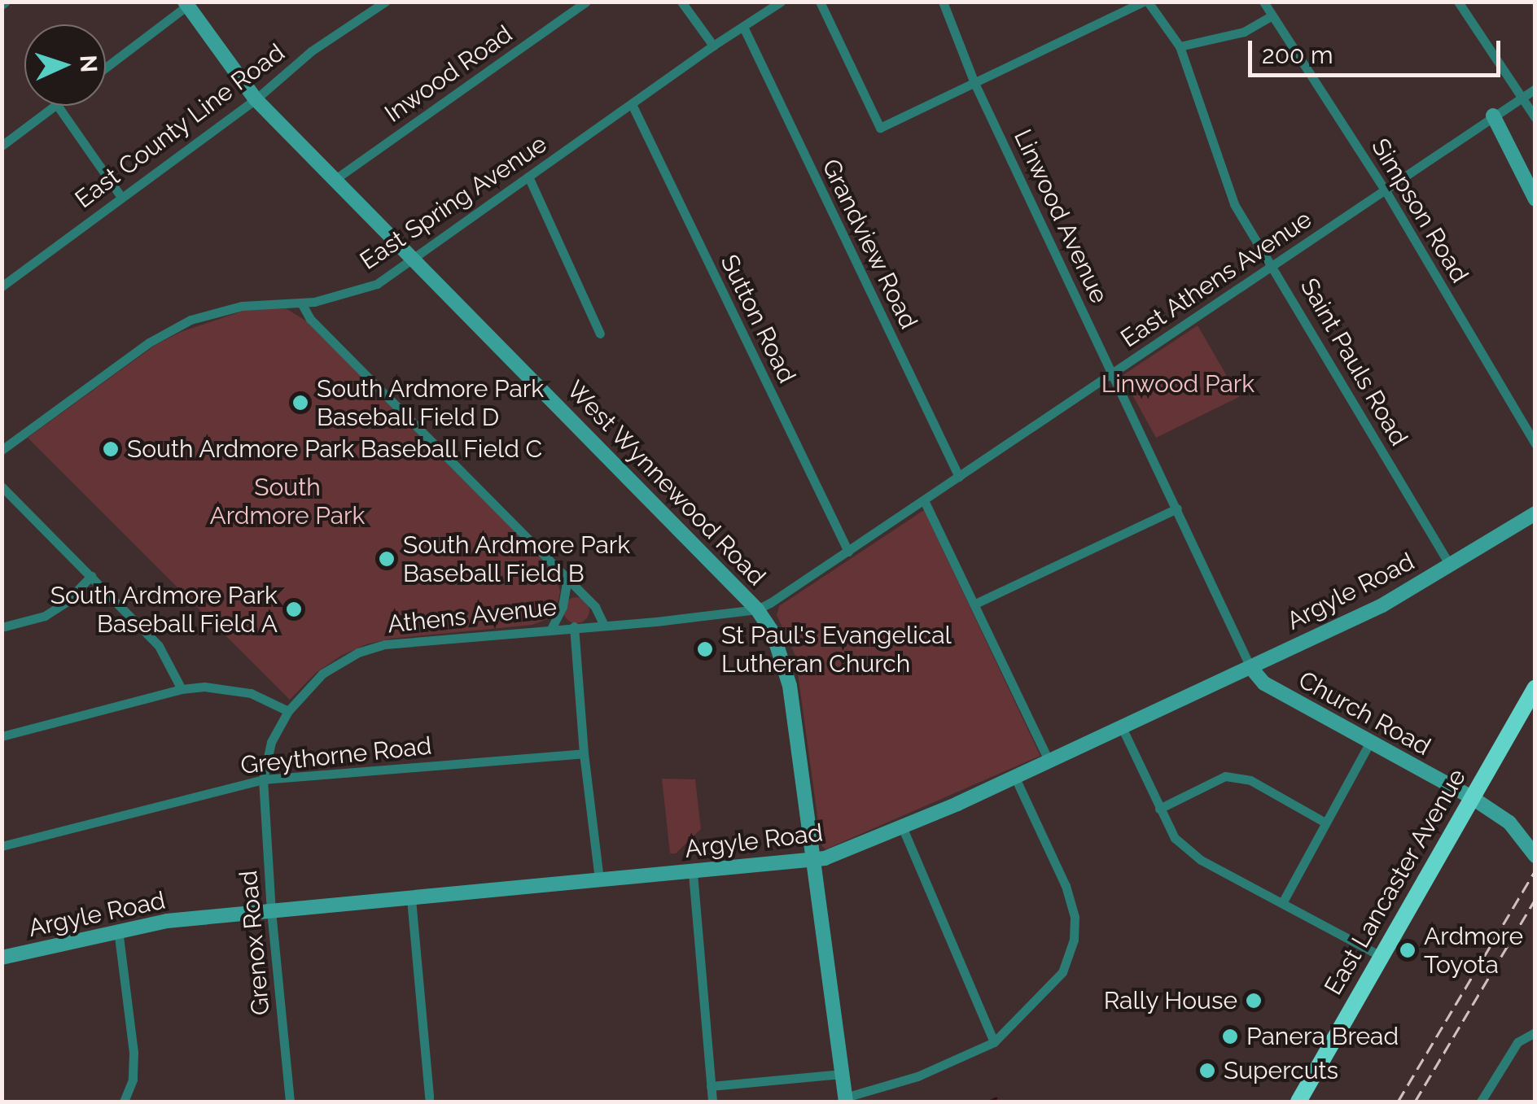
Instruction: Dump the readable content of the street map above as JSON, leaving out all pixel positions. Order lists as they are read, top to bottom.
{
  "streets": {
    "highway": ["East Lancaster Avenue"],
    "street": [
      "Inwood Road",
      "East County Line Road",
      "East Spring Avenue",
      "Simpson Road",
      "Linwood Avenue",
      "Grandview Road",
      "East Athens Avenue",
      "Sutton Road",
      "Saint Pauls Road",
      "West Wynnewood Road",
      "Argyle Road",
      "Athens Avenue",
      "Church Road",
      "Greythorne Road",
      "Grenox Road"
    ]
  },
  "crossings": [
    ["Inwood Road", "West Wynnewood Road"],
    ["East County Line Road", "West Wynnewood Road"],
    ["East Spring Avenue", "Grandview Road"],
    ["East Spring Avenue", "Sutton Road"],
    ["East Spring Avenue", "West Wynnewood Road"],
    ["Simpson Road", "East Athens Avenue"],
    ["Linwood Avenue", "East Athens Avenue"],
    ["Linwood Avenue", "Argyle Road"],
    ["Linwood Avenue", "Church Road"],
    ["Grandview Road", "East Athens Avenue"],
    ["East Athens Avenue", "Sutton Road"],
    ["East Athens Avenue", "Saint Pauls Road"],
    ["East Athens Avenue", "West Wynnewood Road"],
    ["East Athens Avenue", "Athens Avenue"],
    ["Saint Pauls Road", "Argyle Road"],
    ["West Wynnewood Road", "Argyle Road"],
    ["West Wynnewood Road", "Athens Avenue"],
    ["Argyle Road", "Church Road"],
    ["Argyle Road", "Grenox Road"],
    ["Athens Avenue", "Greythorne Road"],
    ["Athens Avenue", "Grenox Road"],
    ["Church Road", "East Lancaster Avenue"],
    ["Greythorne Road", "Grenox Road"]
  ],
  "parks": ["Linwood Park", "South Ardmore Park"],
  "places": [
    "South Ardmore Park Baseball Field D",
    "South Ardmore Park Baseball Field C",
    "South Ardmore Park Baseball Field B",
    "South Ardmore Park Baseball Field A",
    "St Paul's Evangelical Lutheran Church",
    "Ardmore Toyota",
    "Rally House",
    "Panera Bread",
    "Supercuts"
  ],
  "scale_bar": "200 m",
  "north": "right"
}
